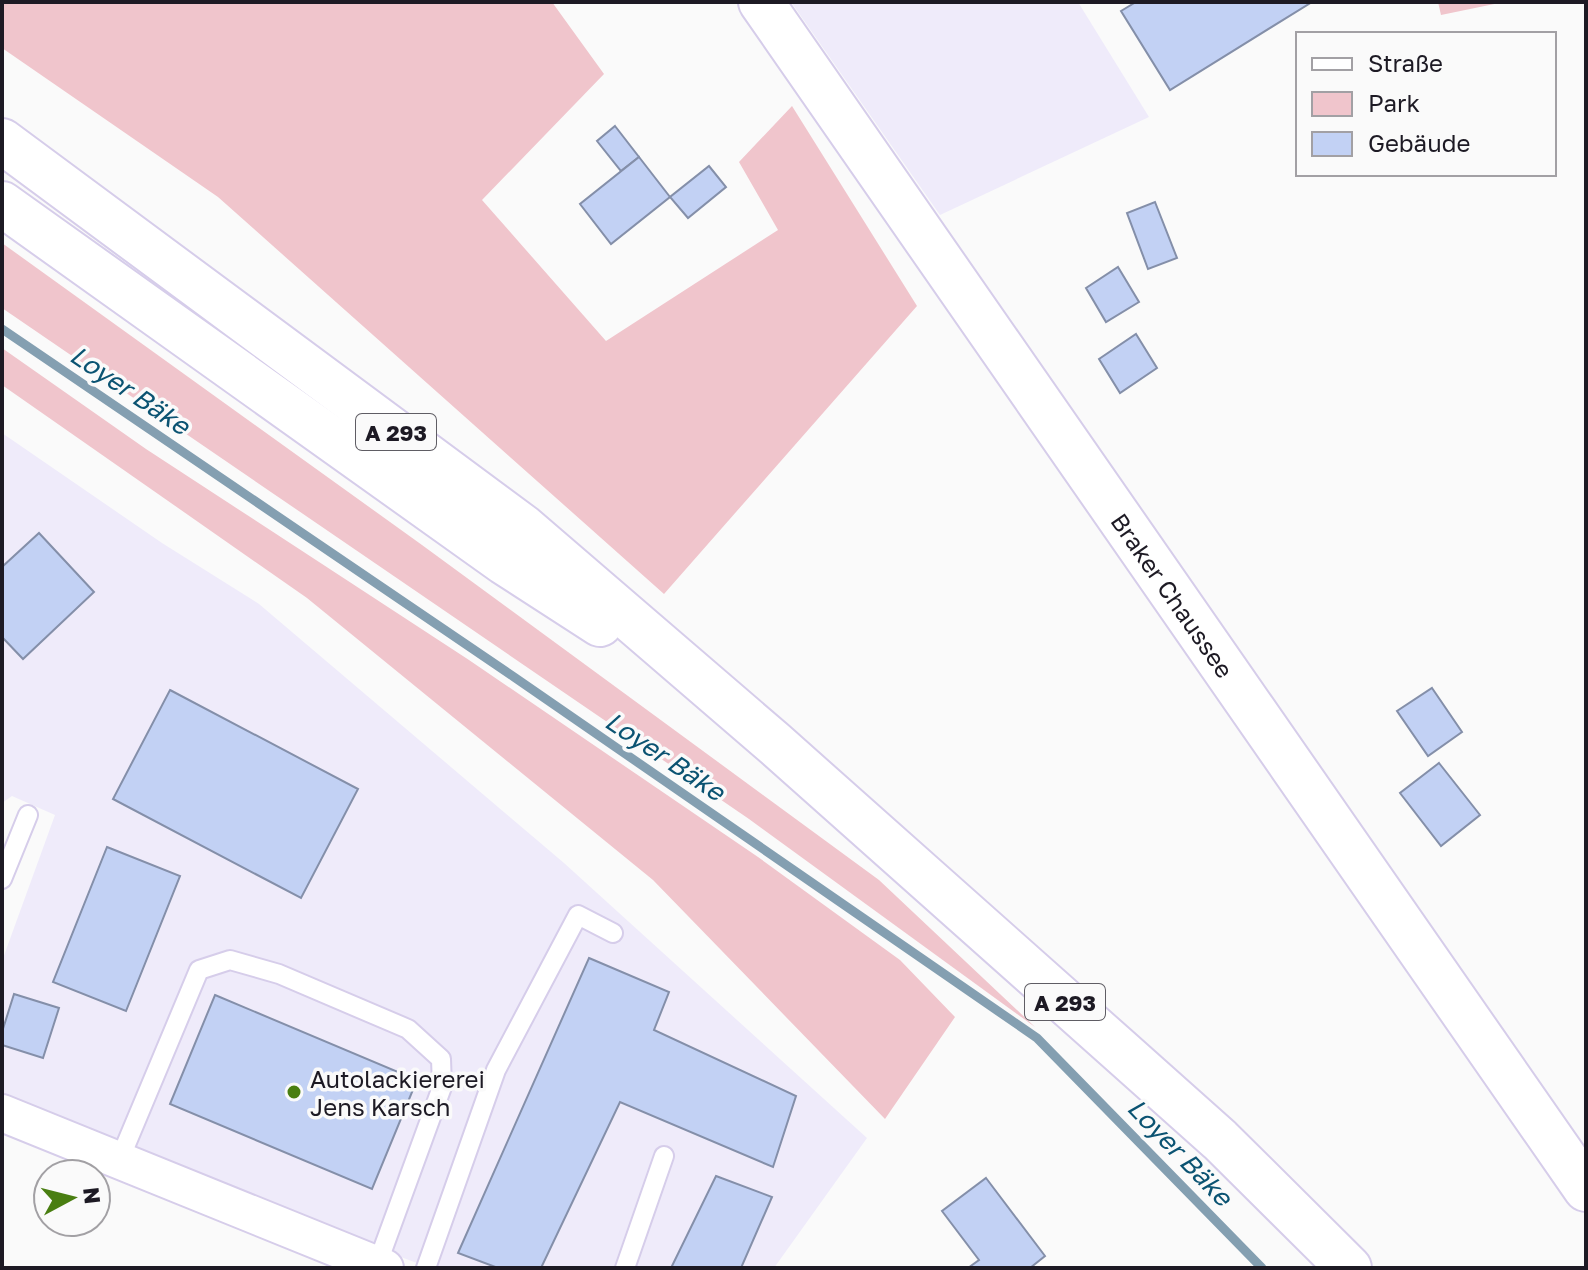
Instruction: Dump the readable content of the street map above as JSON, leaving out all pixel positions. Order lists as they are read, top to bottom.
{
  "streets": {
    "main road": ["A 293", "Braker Chaussee"]
  },
  "water": ["Loyer Bäke"],
  "places": ["Autolackiererei Jens Karsch"],
  "legend": ["Straße", "Park", "Gebäude"],
  "north": "right"
}
